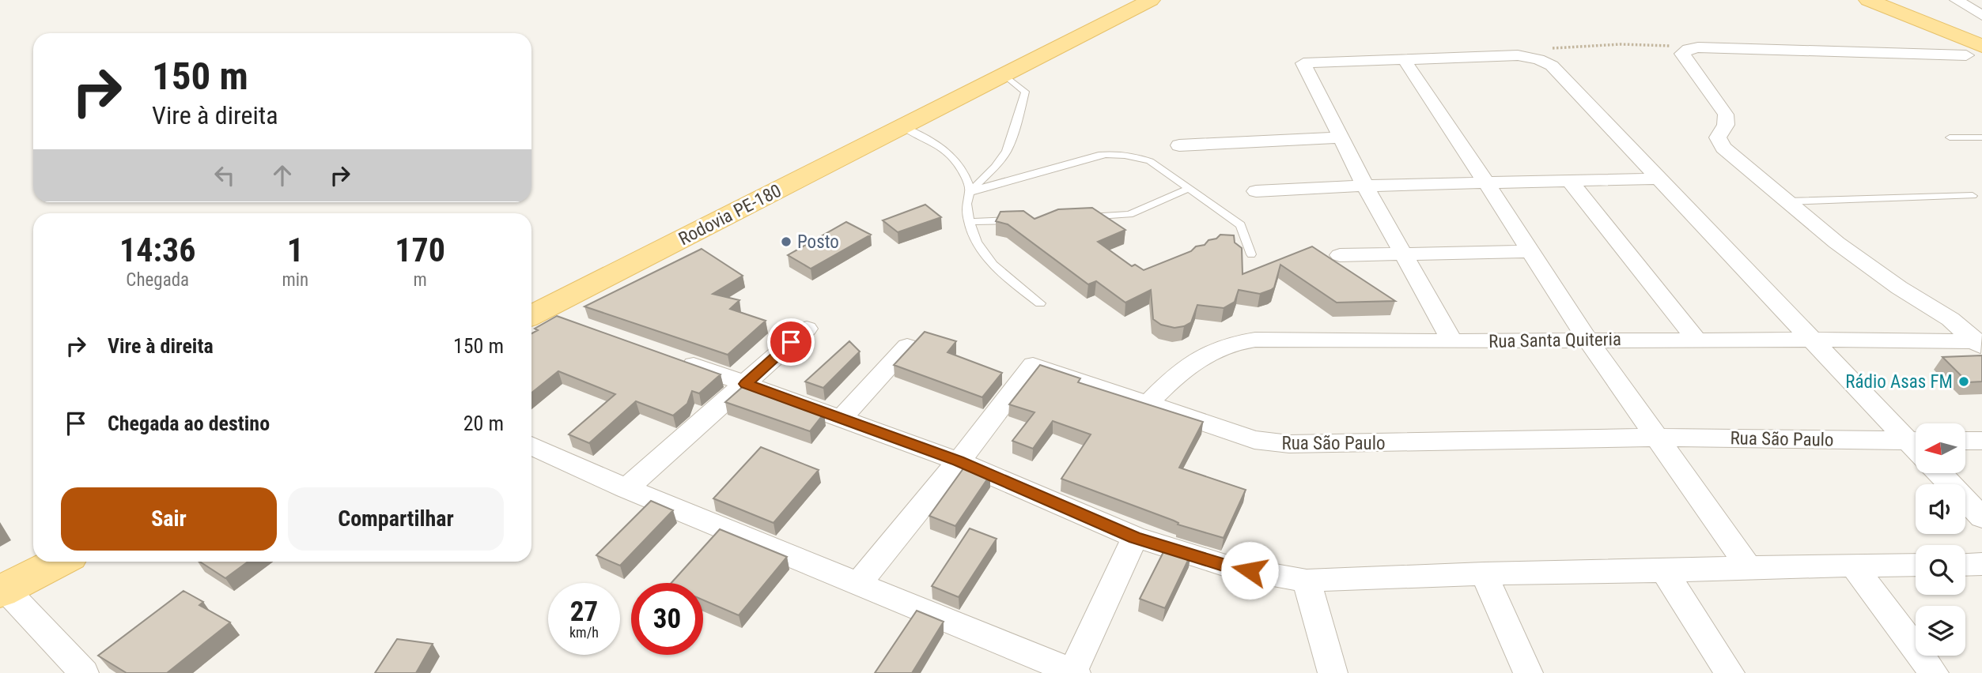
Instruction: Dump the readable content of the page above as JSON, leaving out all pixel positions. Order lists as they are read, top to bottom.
{
  "streets": {
    "main road": ["Rodovia PE-180"],
    "street": ["Rua Santa Quiteria", "Rua São Paulo"]
  },
  "crossings": [
    ["Rua Santa Quiteria", "Rua São Paulo"]
  ],
  "places": ["Posto", "Rádio Asas FM"],
  "north": "left",
  "page": {
    "turn": ["150 m", "Vire à direita"],
    "eta": [
      "14:36",
      "Chegada",
      "1",
      "min",
      "170",
      "m"
    ],
    "list": [
      {
        "name": "Vire à direita",
        "value": "150 m"
      },
      {
        "name": "Chegada ao destino",
        "value": "20 m"
      }
    ],
    "buttons": ["Sair", "Compartilhar"],
    "speed": "27 km/h",
    "limit": "30"
  }
}
